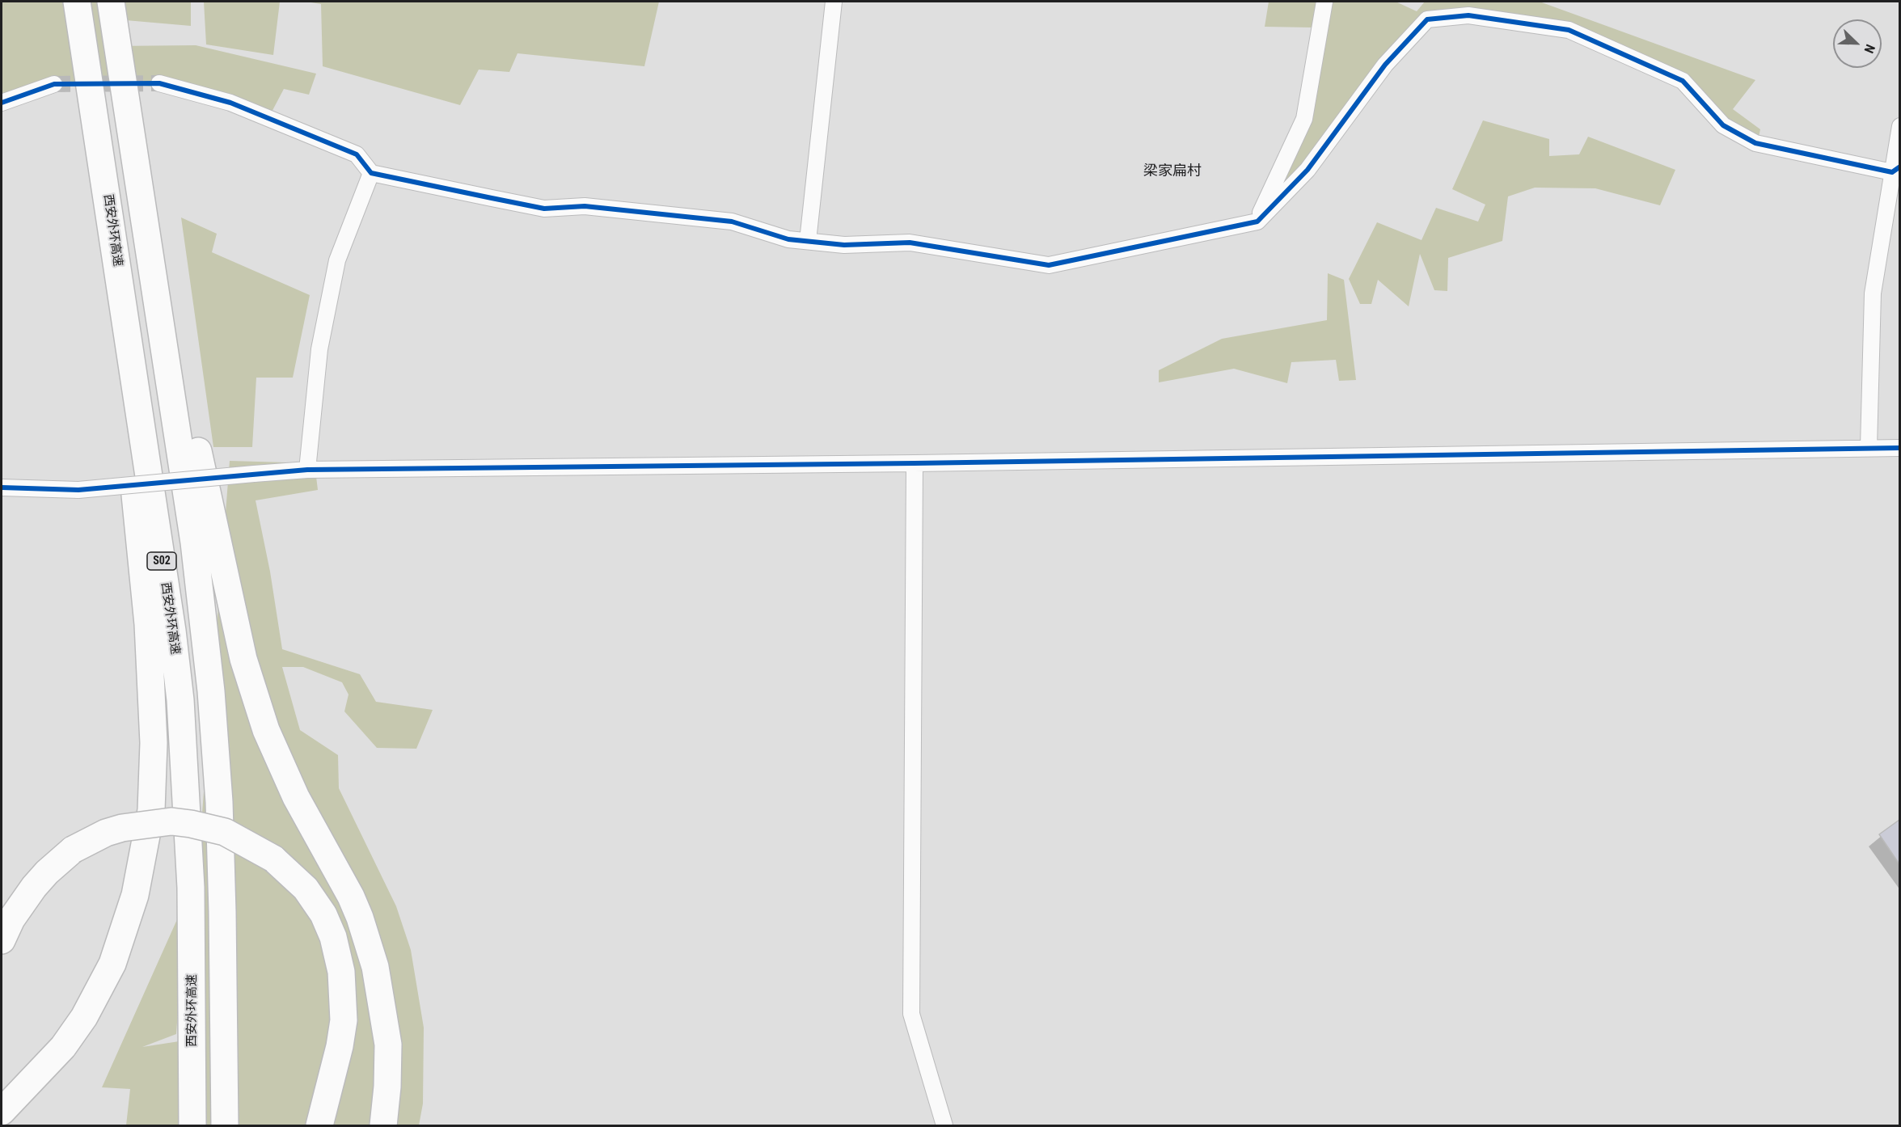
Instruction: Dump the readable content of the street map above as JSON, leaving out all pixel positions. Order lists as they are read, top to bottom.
{
  "streets": {
    "highway": ["西安外环高速", "S02"]
  },
  "districts": ["梁家扁村"],
  "north": "bottom right"
}
